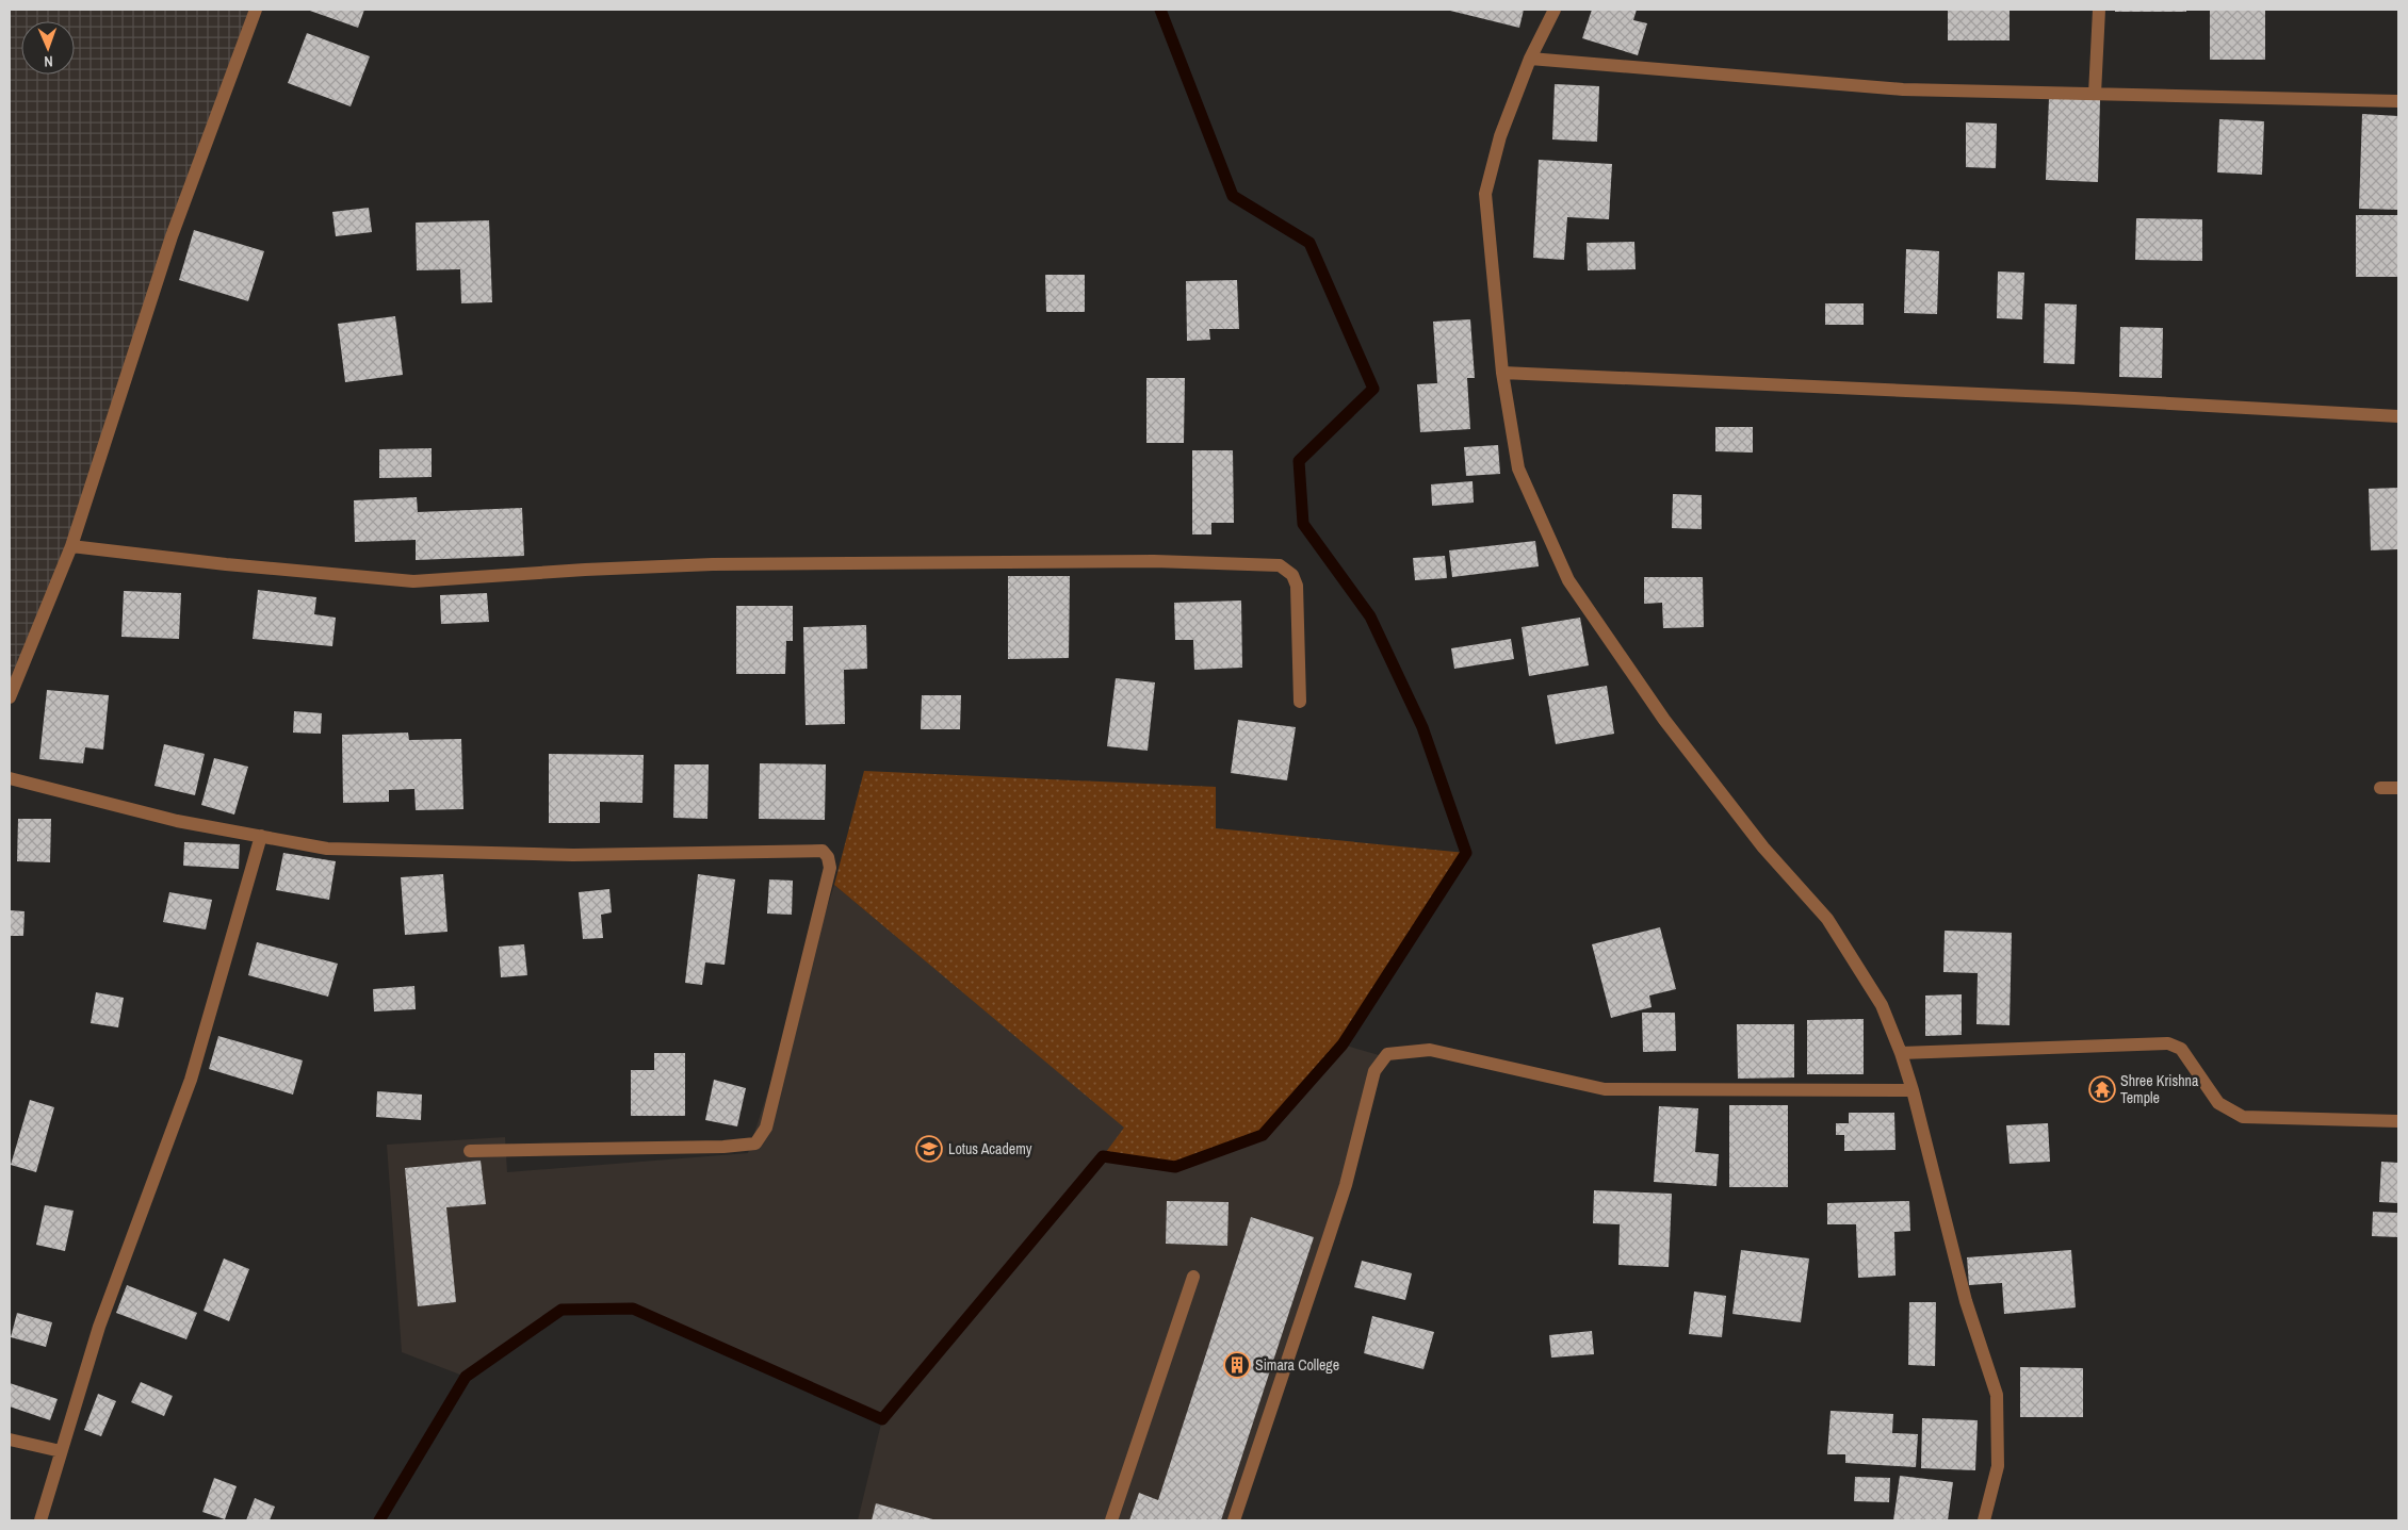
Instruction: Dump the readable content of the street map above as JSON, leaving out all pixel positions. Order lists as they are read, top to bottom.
{
  "places": {
    "temple": ["Shree Krishna Temple"],
    "school or university": ["Lotus Academy"],
    "building": ["Simara College"]
  },
  "north": "bottom"
}
